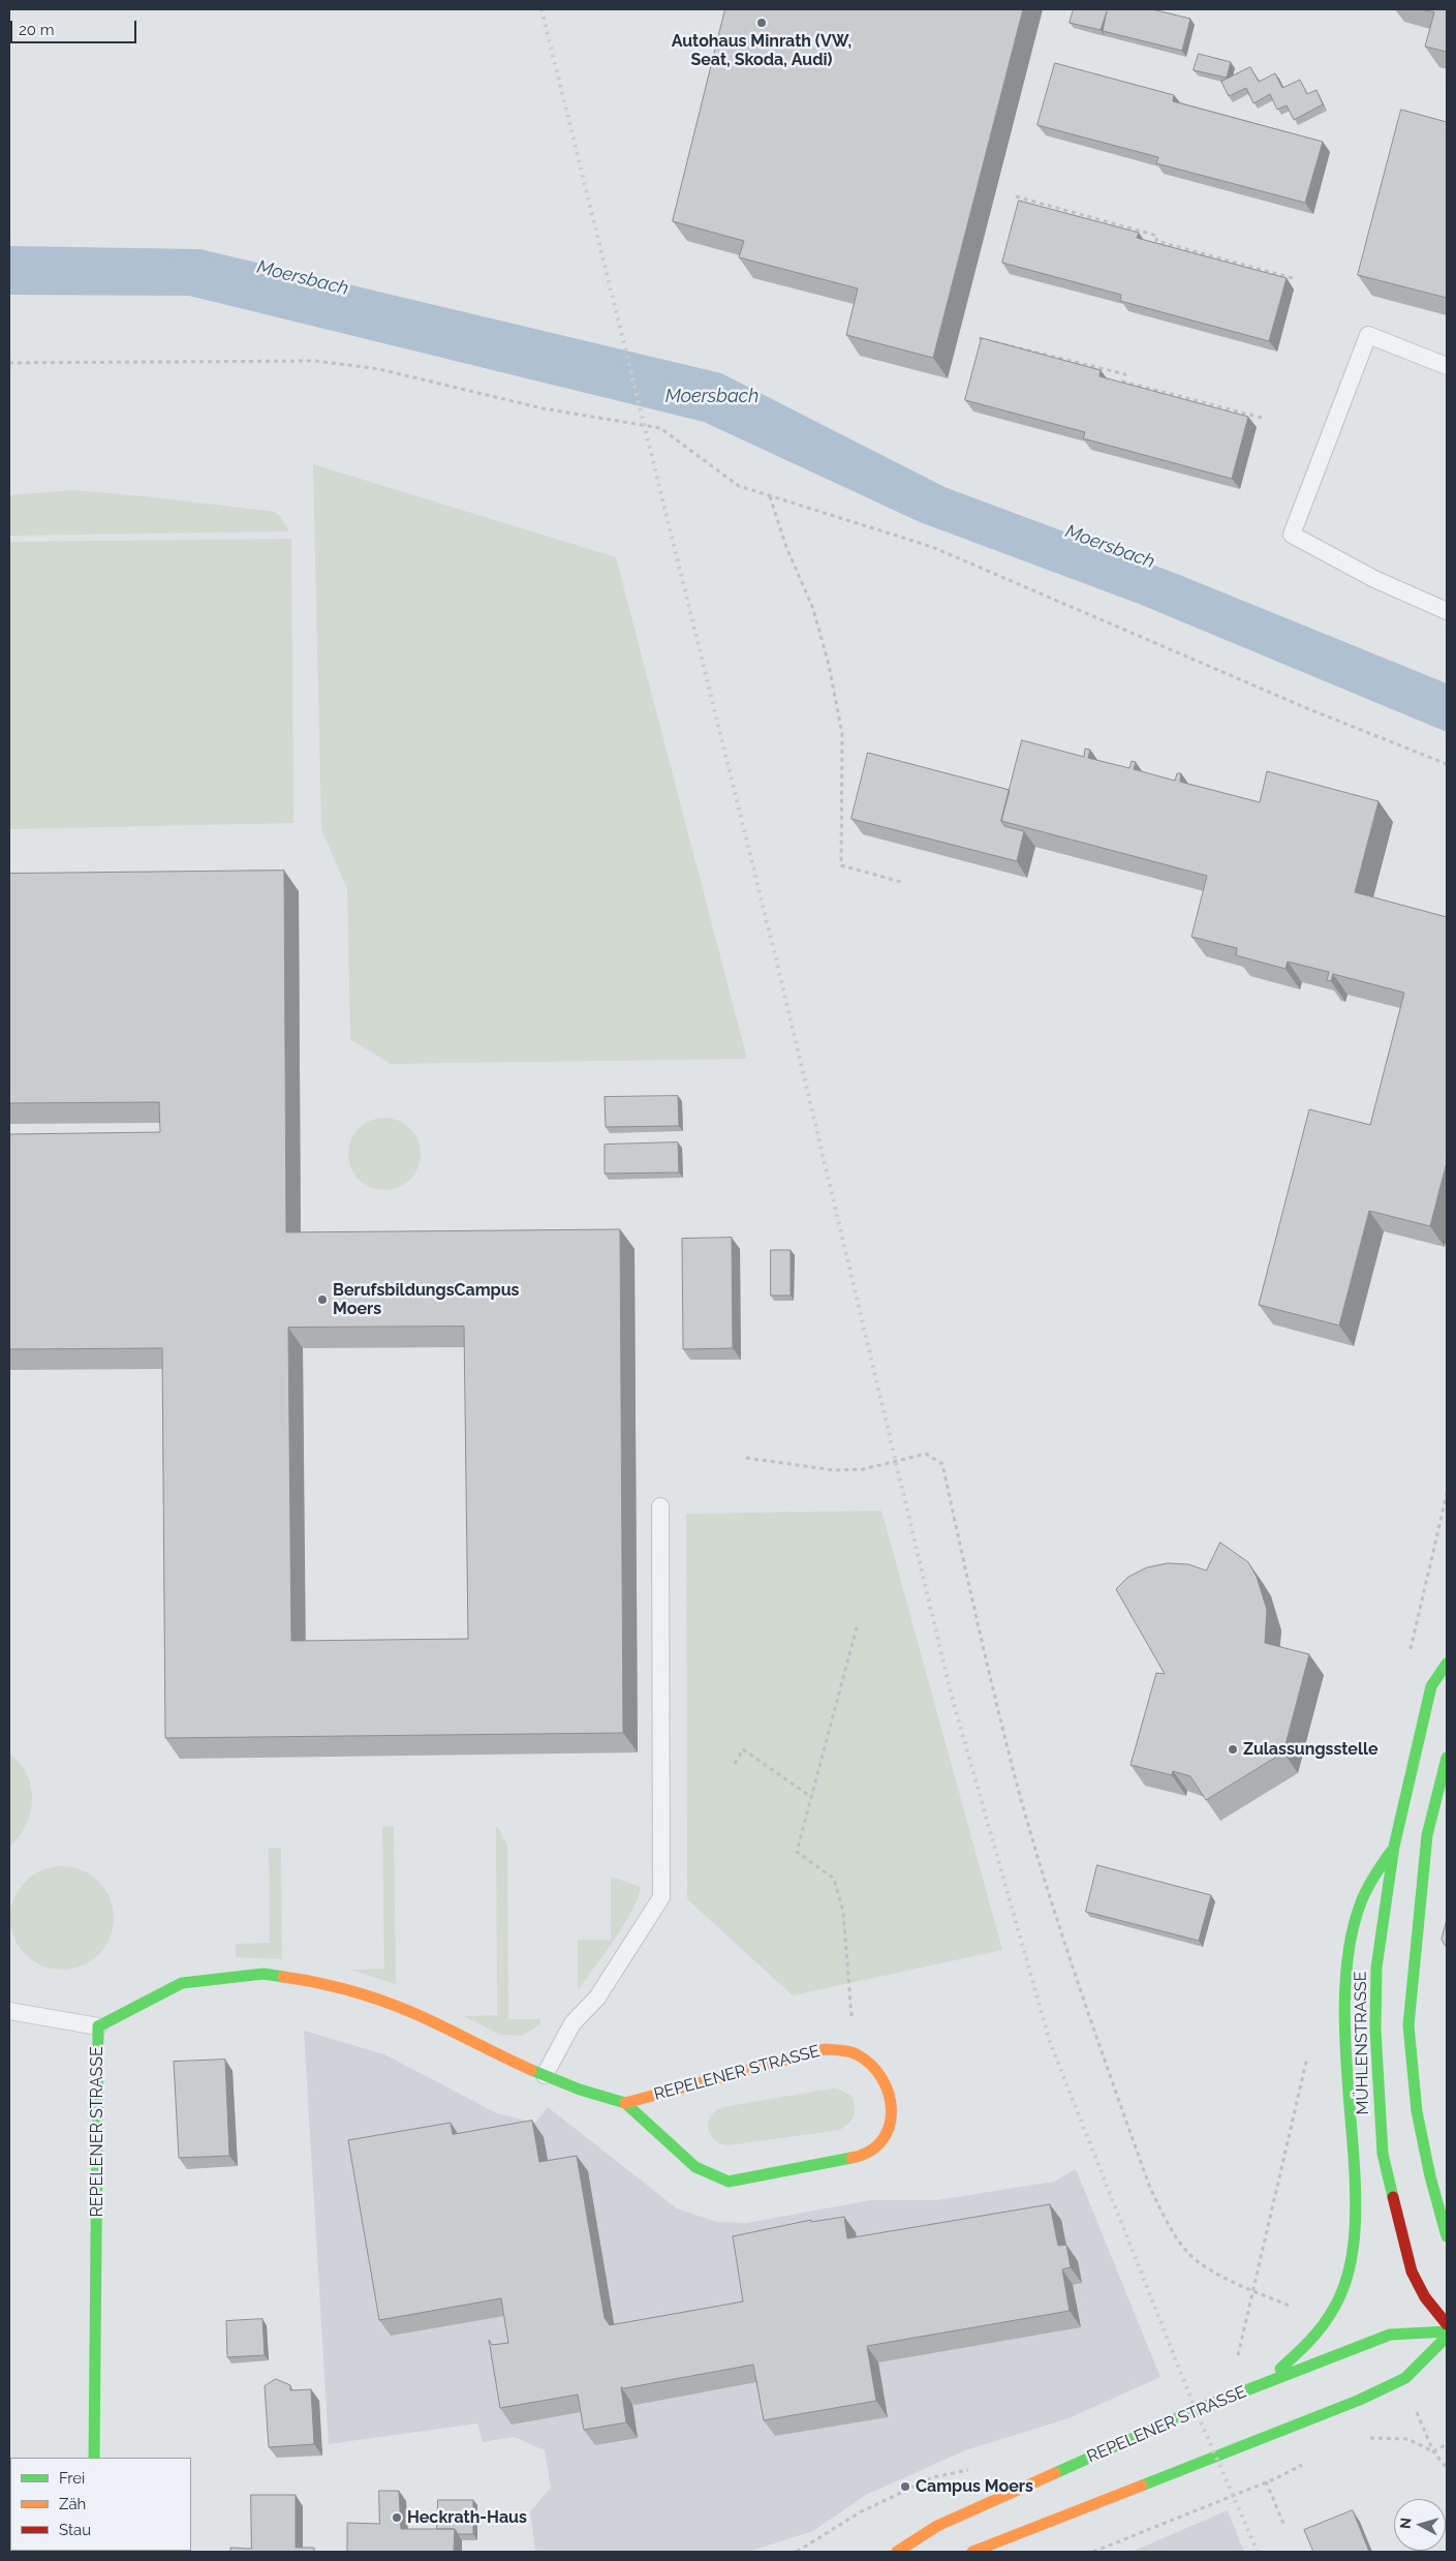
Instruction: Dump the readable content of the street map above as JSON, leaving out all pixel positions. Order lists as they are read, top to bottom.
{
  "streets": {
    "main road": ["MÜHLENSTRASSE", "REPELENER STRASSE"]
  },
  "water": ["Moersbach"],
  "places": [
    "Autohaus Minrath (VW, Seat, Skoda, Audi)",
    "BerufsbildungsCampus Moers",
    "Zulassungsstelle",
    "Campus Moers",
    "Heckrath-Haus"
  ],
  "legend": ["Frei", "Zäh", "Stau"],
  "scale_bar": "20 m",
  "north": "left"
}
